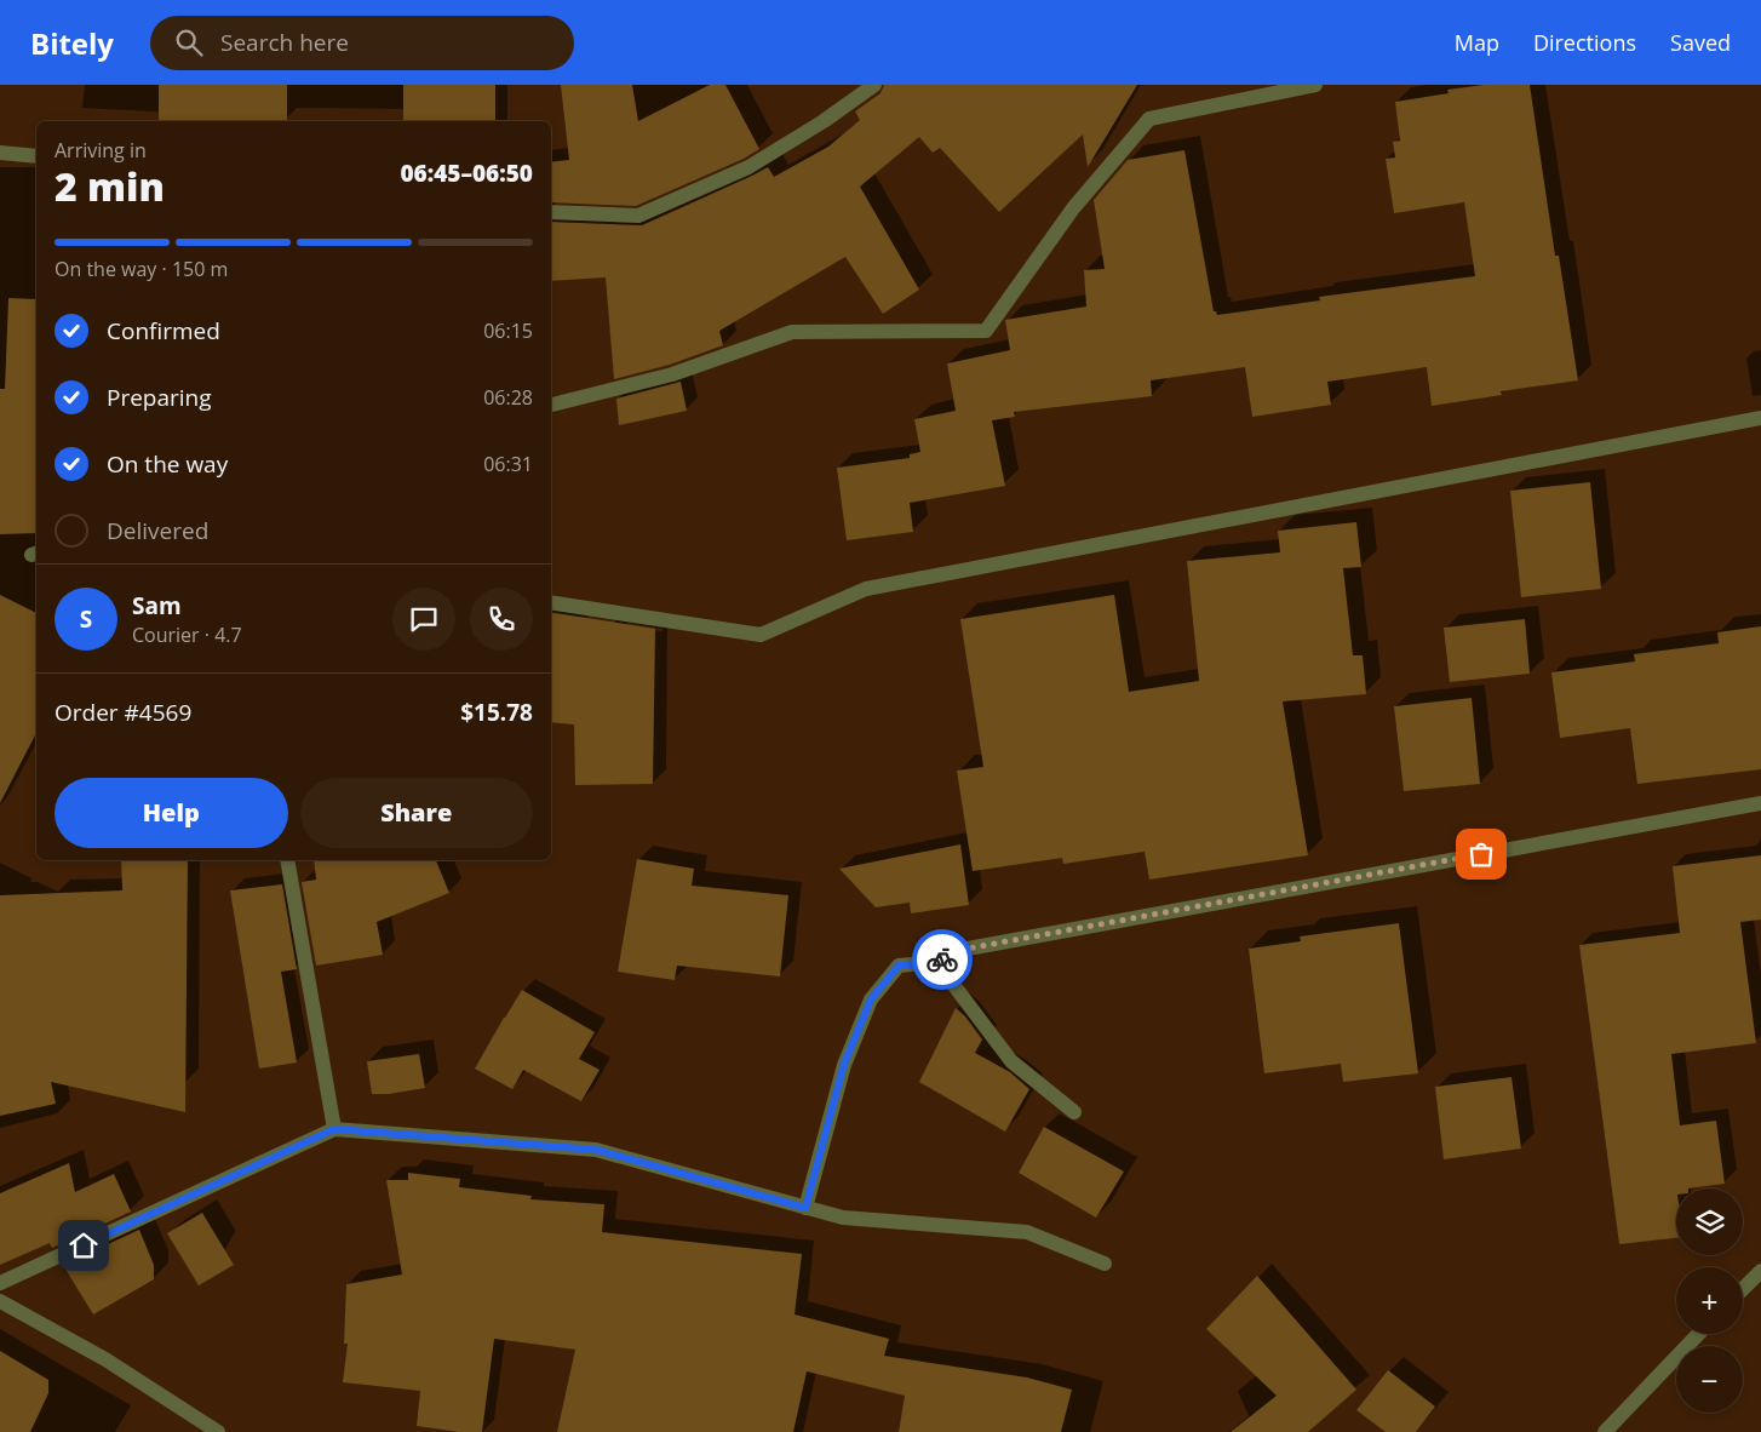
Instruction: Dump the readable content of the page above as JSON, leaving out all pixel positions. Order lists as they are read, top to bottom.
{
  "page": {
    "header": "Bitely",
    "search": "Search here",
    "nav": ["Map", "Directions", "Saved"],
    "heading": ["2 min", "Arriving in", "06:45–06:50"],
    "panel": [
      "Sam",
      "Courier · 4.7",
      "Order #4569",
      "$15.78"
    ],
    "bar": "On the way · 150 m",
    "list": [
      ["Confirmed", "06:15"],
      ["Preparing", "06:28"],
      ["On the way", "06:31"],
      "Delivered"
    ],
    "round": "S",
    "buttons": ["Help", "Share"],
    "map_buttons": ["+", "−"]
  }
}
